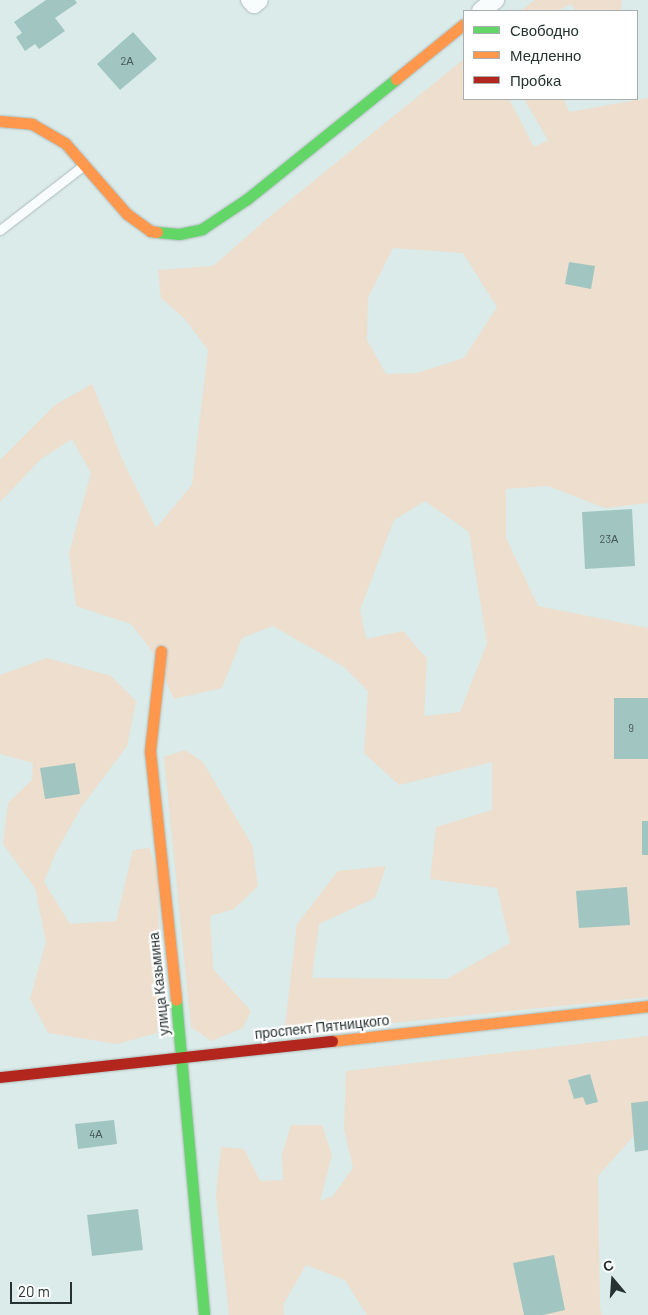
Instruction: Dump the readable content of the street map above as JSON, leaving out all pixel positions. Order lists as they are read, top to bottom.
{
  "streets": {
    "street": ["улица Казьмина", "проспект Пятницкого"]
  },
  "crossings": [
    ["улица Казьмина", "проспект Пятницкого"]
  ],
  "house_numbers": [
    "2А",
    "23А",
    "9",
    "4А"
  ],
  "legend": ["Свободно", "Медленно", "Пробка"],
  "scale_bar": "20 m",
  "north": "top"
}
